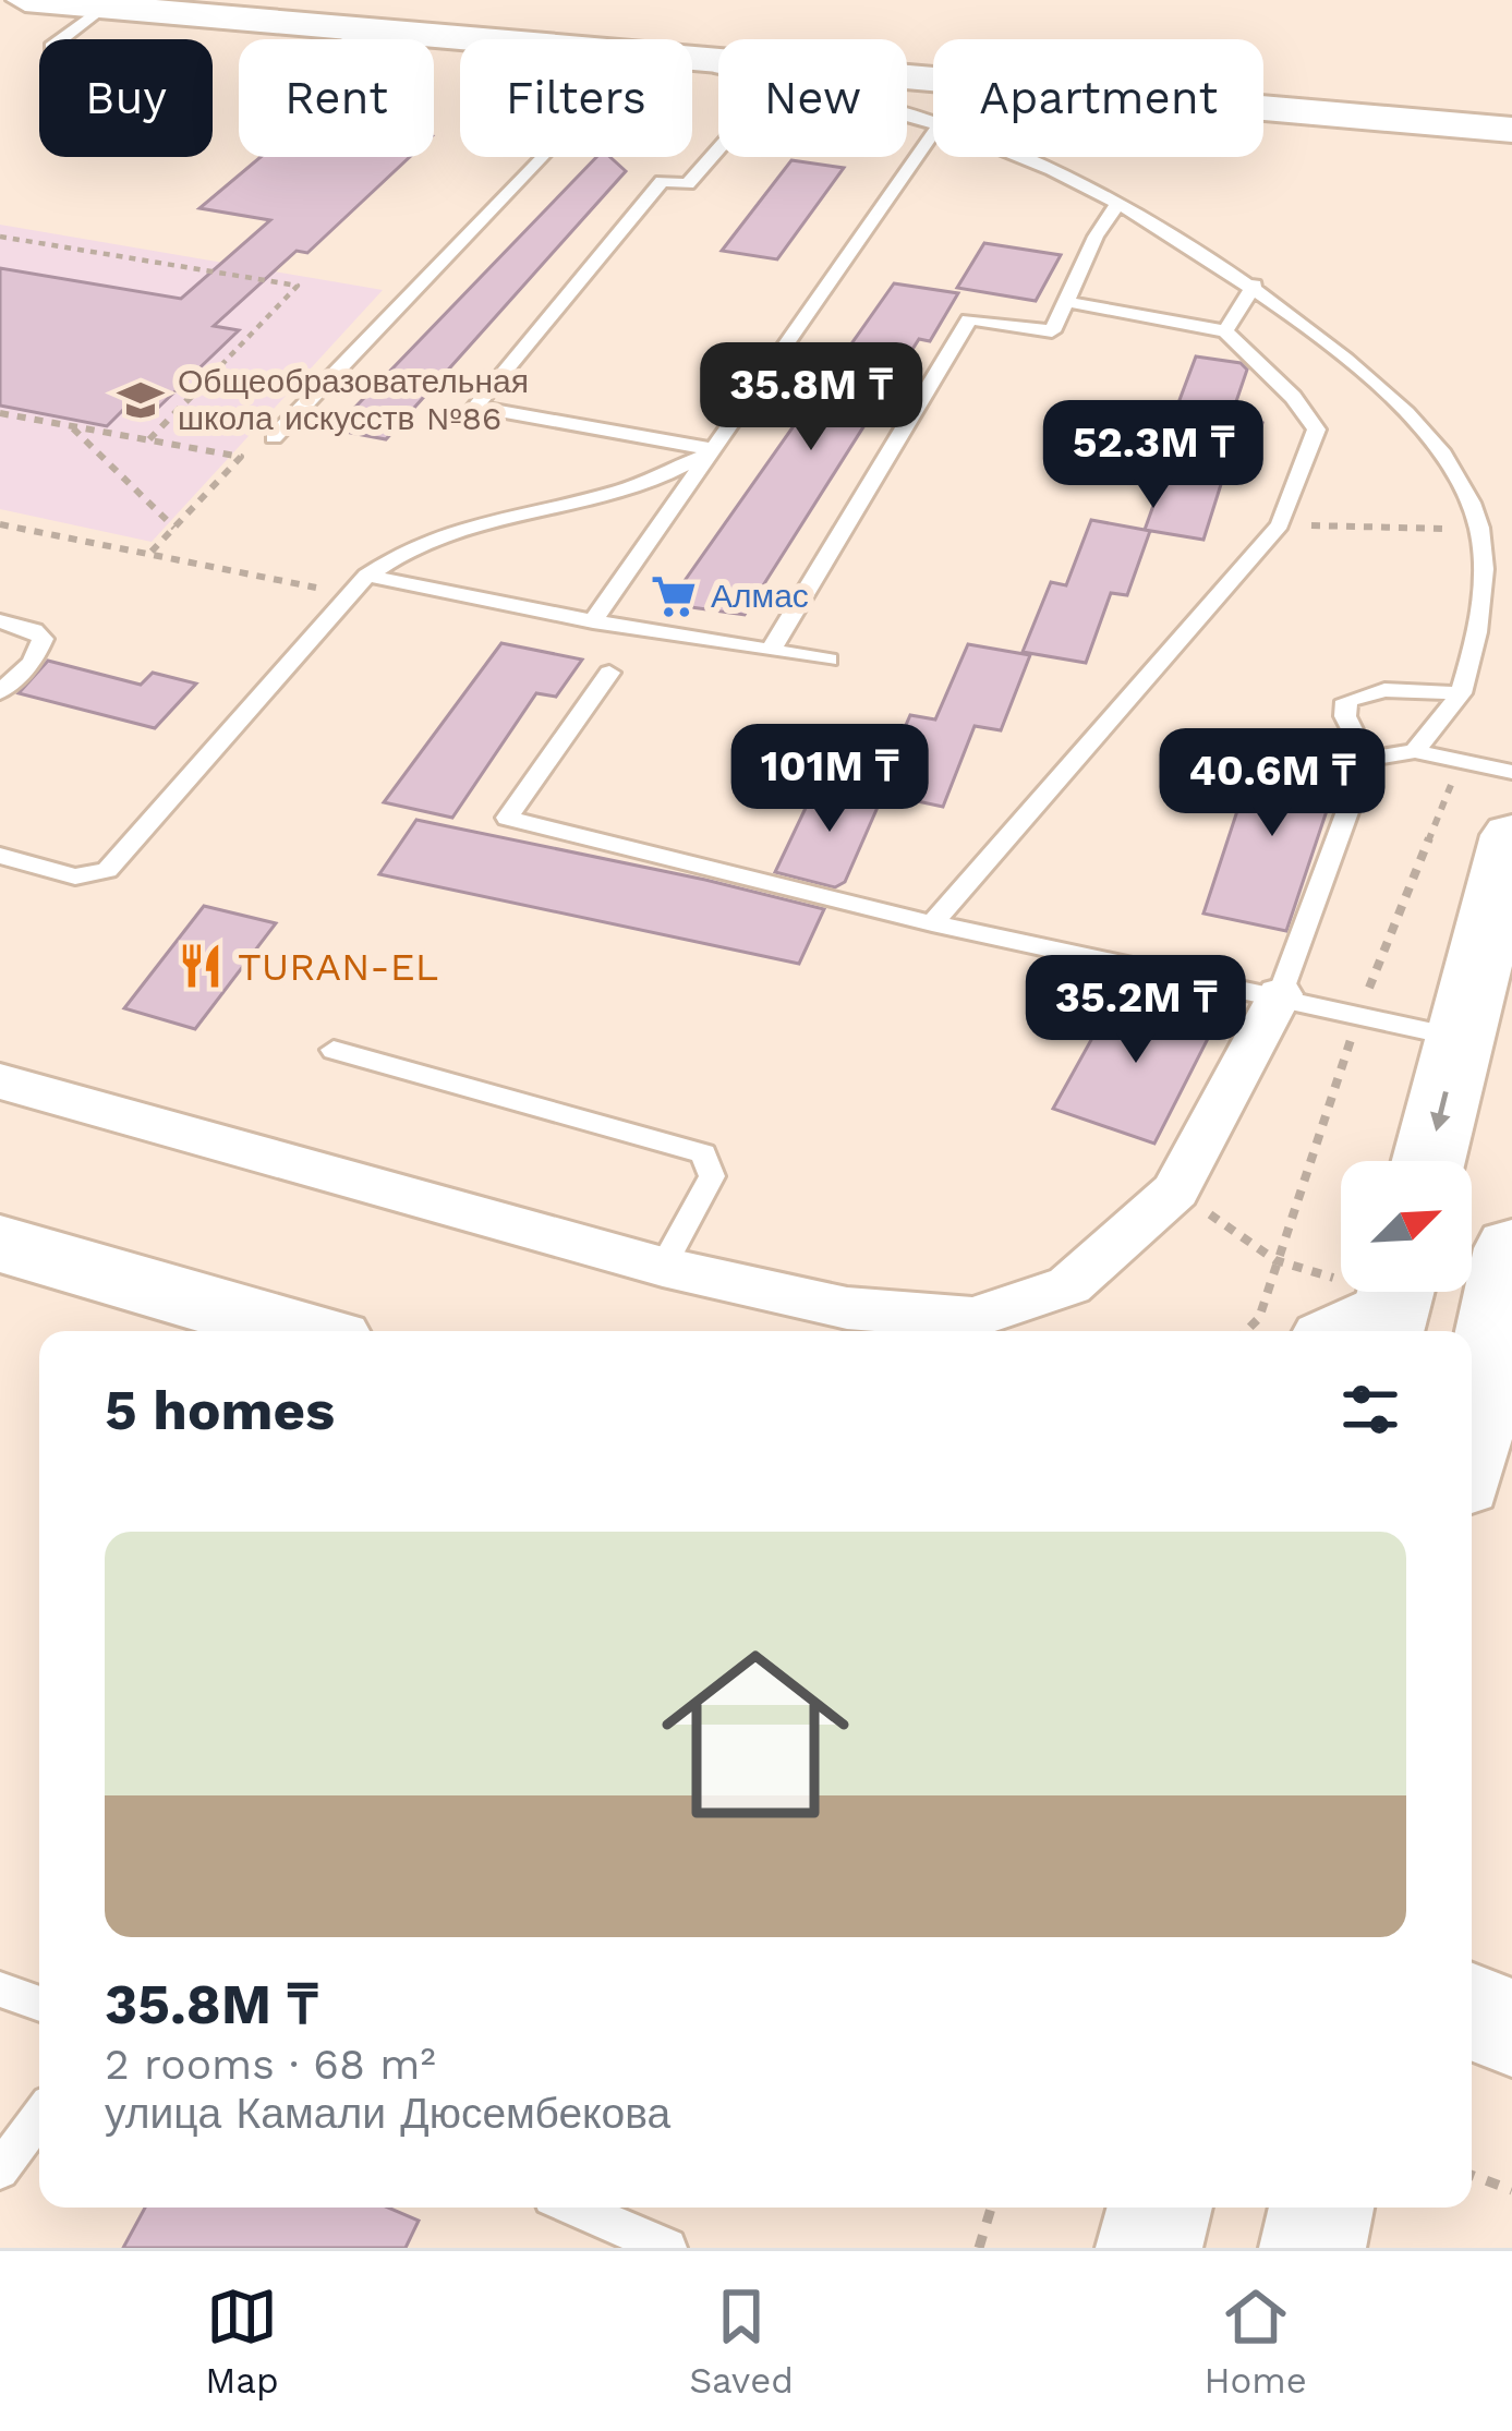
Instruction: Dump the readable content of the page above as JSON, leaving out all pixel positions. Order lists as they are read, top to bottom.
{
  "places": {
    "school or university": ["Общеобразовательная школа искусств №86"],
    "supermarket": ["Алмас"],
    "restaurant": ["TURAN-EL"]
  },
  "north": "top right",
  "page": {
    "chip": [
      "Buy",
      "Rent",
      "Filters",
      "New",
      "Apartment"
    ],
    "price": [
      "35.8M ₸",
      "52.3M ₸",
      "101M ₸",
      "40.6M ₸",
      "35.2M ₸"
    ],
    "heading": "5 homes",
    "list": [
      {
        "name": "35.8M ₸",
        "note": "2 rooms · 68 m² · улица Камали Дюсембекова"
      }
    ],
    "tabs": ["Map", "Saved", "Home"]
  }
}
